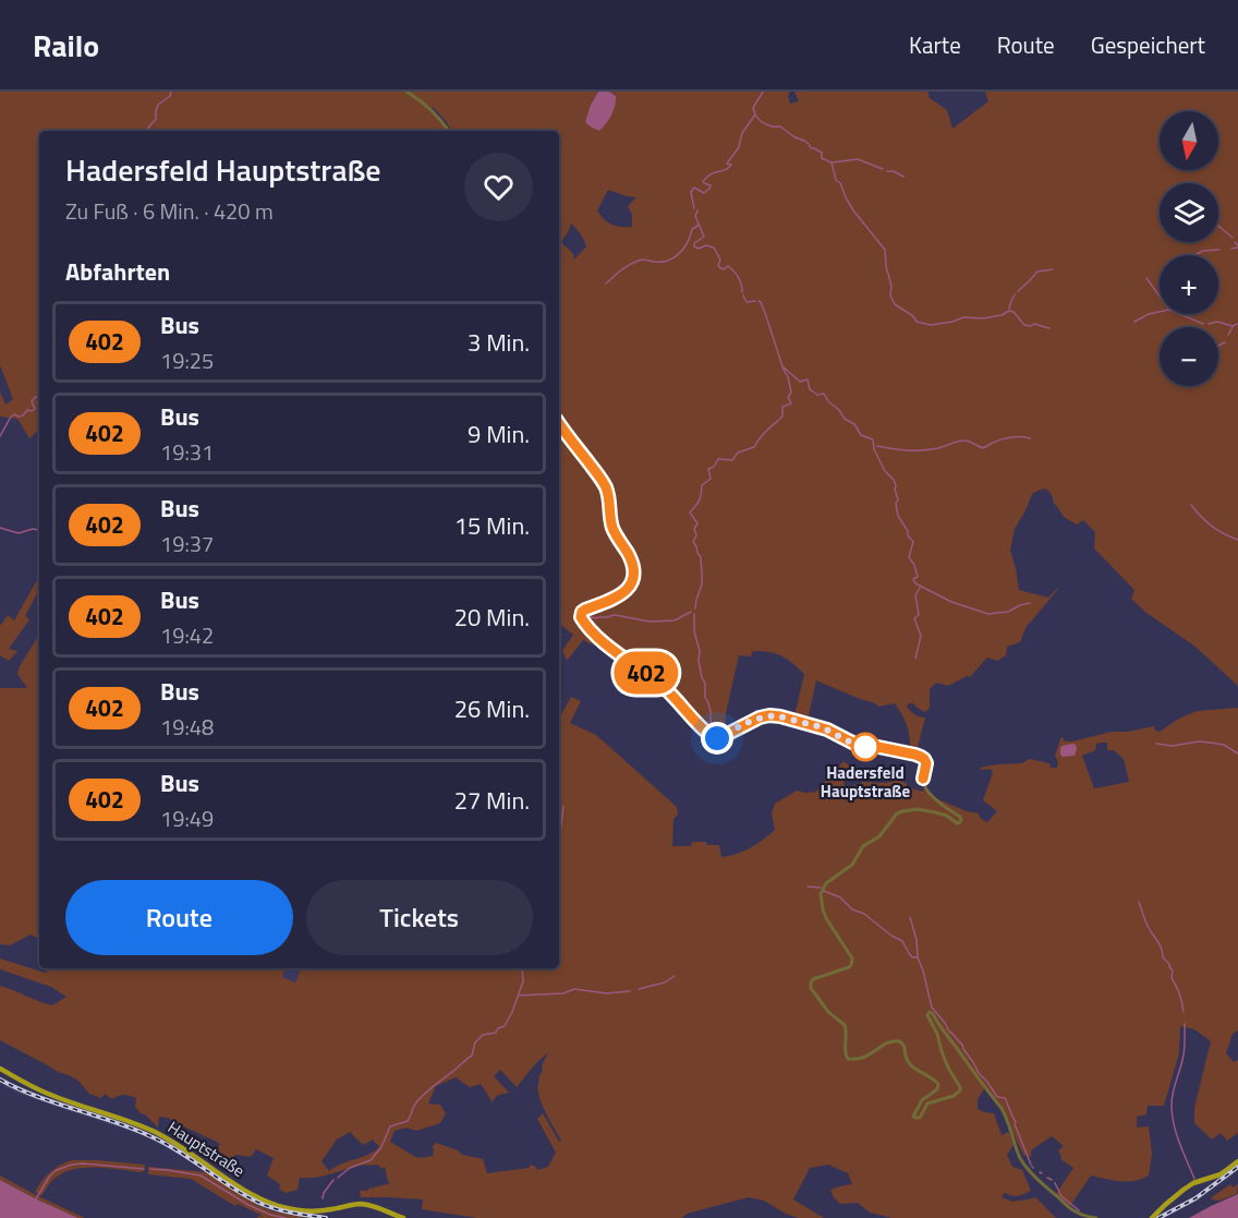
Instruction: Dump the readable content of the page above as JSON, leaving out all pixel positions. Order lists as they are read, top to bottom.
{
  "streets": {
    "main road": ["Hauptstraße"]
  },
  "places": ["Hadersfeld Hauptstraße"],
  "lines": ["bus line 402"],
  "north": "bottom",
  "page": {
    "header": "Railo",
    "nav": ["Karte", "Route", "Gespeichert"],
    "on_map": "402",
    "map_buttons": ["+", "−"],
    "heading": [
      ["Hadersfeld Hauptstraße", "Zu Fuß · 6 Min. · 420 m"],
      "Abfahrten"
    ],
    "list": [
      {
        "mark": "402",
        "name": "Bus",
        "note": "19:25",
        "value": "3 Min."
      },
      {
        "mark": "402",
        "name": "Bus",
        "note": "19:31",
        "value": "9 Min."
      },
      {
        "mark": "402",
        "name": "Bus",
        "note": "19:37",
        "value": "15 Min."
      },
      {
        "mark": "402",
        "name": "Bus",
        "note": "19:42",
        "value": "20 Min."
      },
      {
        "mark": "402",
        "name": "Bus",
        "note": "19:48",
        "value": "26 Min."
      },
      {
        "mark": "402",
        "name": "Bus",
        "note": "19:49",
        "value": "27 Min."
      }
    ],
    "buttons": ["Route", "Tickets"]
  }
}
